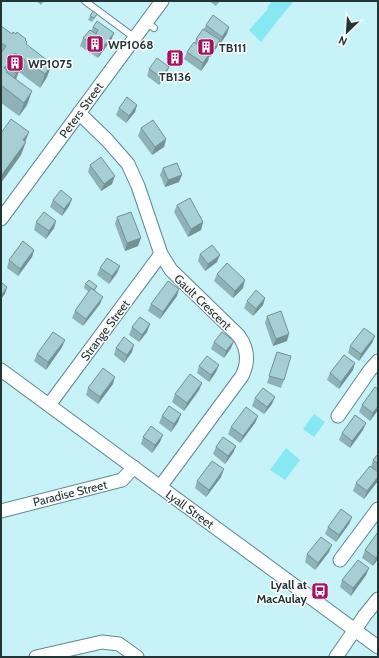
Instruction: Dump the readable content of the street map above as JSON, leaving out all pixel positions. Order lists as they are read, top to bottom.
{
  "streets": {
    "street": [
      "Peters Street",
      "Gault Crescent",
      "Strange Street",
      "Paradise Street",
      "Lyall Street"
    ]
  },
  "crossings": [
    ["Peters Street", "Gault Crescent"],
    ["Gault Crescent", "Strange Street"],
    ["Gault Crescent", "Lyall Street"],
    ["Strange Street", "Lyall Street"],
    ["Paradise Street", "Lyall Street"]
  ],
  "places": {
    "building": [
      "WP1068",
      "TB111",
      "TB136",
      "WP1075"
    ],
    "bus stop": ["Lyall at MacAulay"]
  },
  "north": "bottom left"
}
